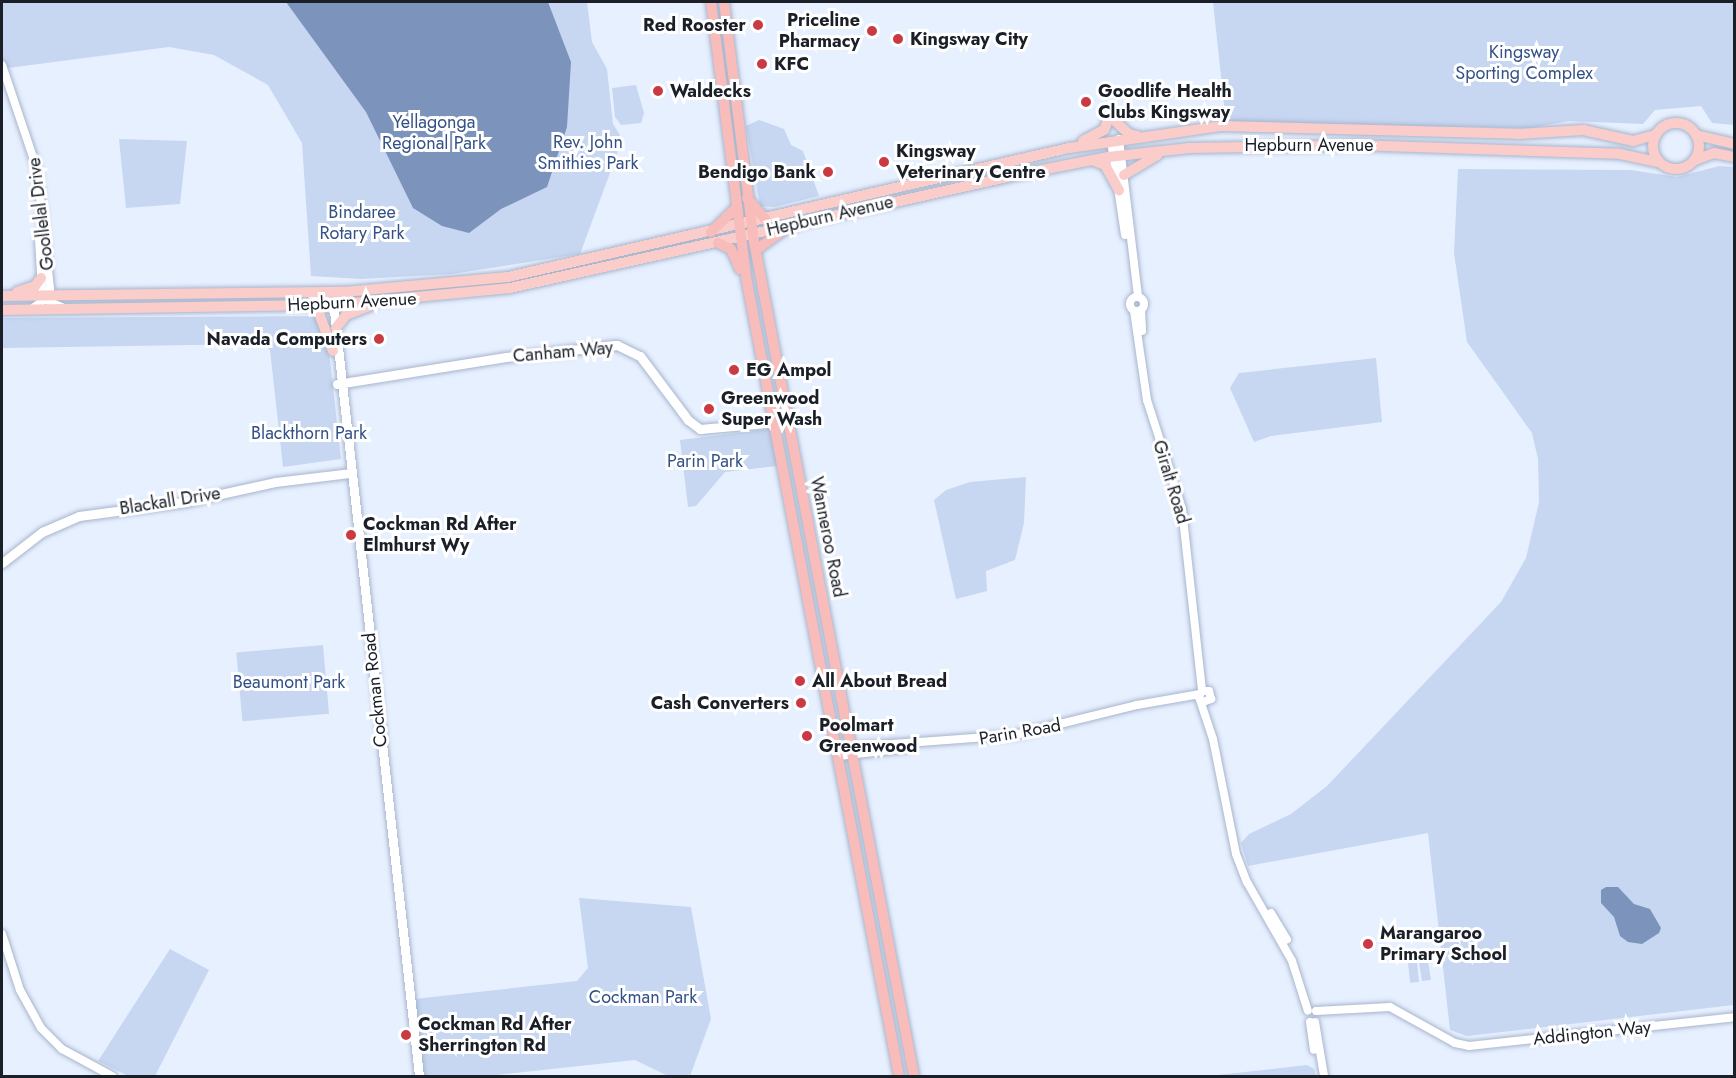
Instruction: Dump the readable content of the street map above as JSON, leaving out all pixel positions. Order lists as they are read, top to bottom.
{
  "streets": {
    "highway": ["Wanneroo Road"],
    "main road": [
      "Hepburn Avenue",
      "Canham Way",
      "Blackall Drive",
      "Cockman Road"
    ],
    "street": [
      "Goollelal Drive",
      "Giralt Road",
      "Parin Road",
      "Addington Way"
    ]
  },
  "crossings": [
    ["Hepburn Avenue", "Goollelal Drive"],
    ["Hepburn Avenue", "Wanneroo Road"],
    ["Hepburn Avenue", "Cockman Road"],
    ["Canham Way", "Wanneroo Road"],
    ["Canham Way", "Cockman Road"],
    ["Giralt Road", "Parin Road"],
    ["Giralt Road", "Addington Way"],
    ["Blackall Drive", "Cockman Road"],
    ["Wanneroo Road", "Parin Road"]
  ],
  "parks": [
    "Kingsway Sporting Complex",
    "Yellagonga Regional Park",
    "Rev. John Smithies Park",
    "Bindaree Rotary Park",
    "Blackthorn Park",
    "Parin Park",
    "Beaumont Park",
    "Cockman Park"
  ],
  "places": [
    "Red Rooster",
    "Priceline Pharmacy",
    "Kingsway City",
    "KFC",
    "Waldecks",
    "Goodlife Health Clubs Kingsway",
    "Kingsway Veterinary Centre",
    "Bendigo Bank",
    "Navada Computers",
    "EG Ampol",
    "Greenwood Super Wash",
    "Cockman Rd After Elmhurst Wy",
    "All About Bread",
    "Cash Converters",
    "Poolmart Greenwood",
    "Marangaroo Primary School",
    "Cockman Rd After Sherrington Rd"
  ]
}
